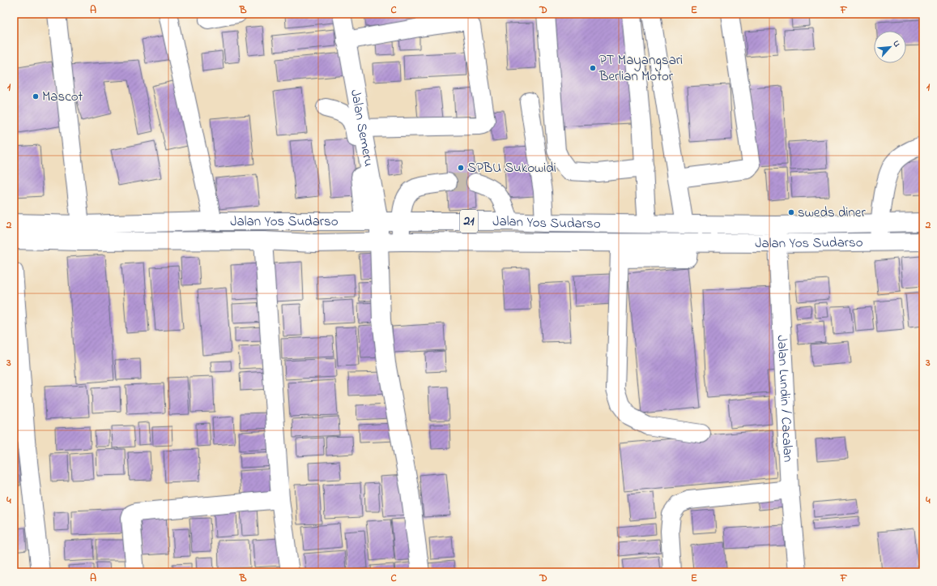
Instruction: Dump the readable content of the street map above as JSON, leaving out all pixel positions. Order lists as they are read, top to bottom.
{
  "streets": {
    "main road": [
      "Jalan Semeru",
      "Jalan Yos Sudarso",
      "21",
      "Jalan Lundin / Cacalan"
    ]
  },
  "crossings": [
    ["Jalan Semeru", "Jalan Yos Sudarso"],
    ["Jalan Yos Sudarso", "Jalan Lundin / Cacalan"]
  ],
  "places": [
    "PT Mayangsari Berlian Motor",
    "Mascot",
    "SPBU Sukowidi",
    "sweds diner"
  ],
  "north": "top right",
  "grid": {
    "columns": [
      "A",
      "B",
      "C",
      "D",
      "E",
      "F"
    ],
    "rows": [
      "1",
      "2",
      "3",
      "4"
    ]
  }
}
